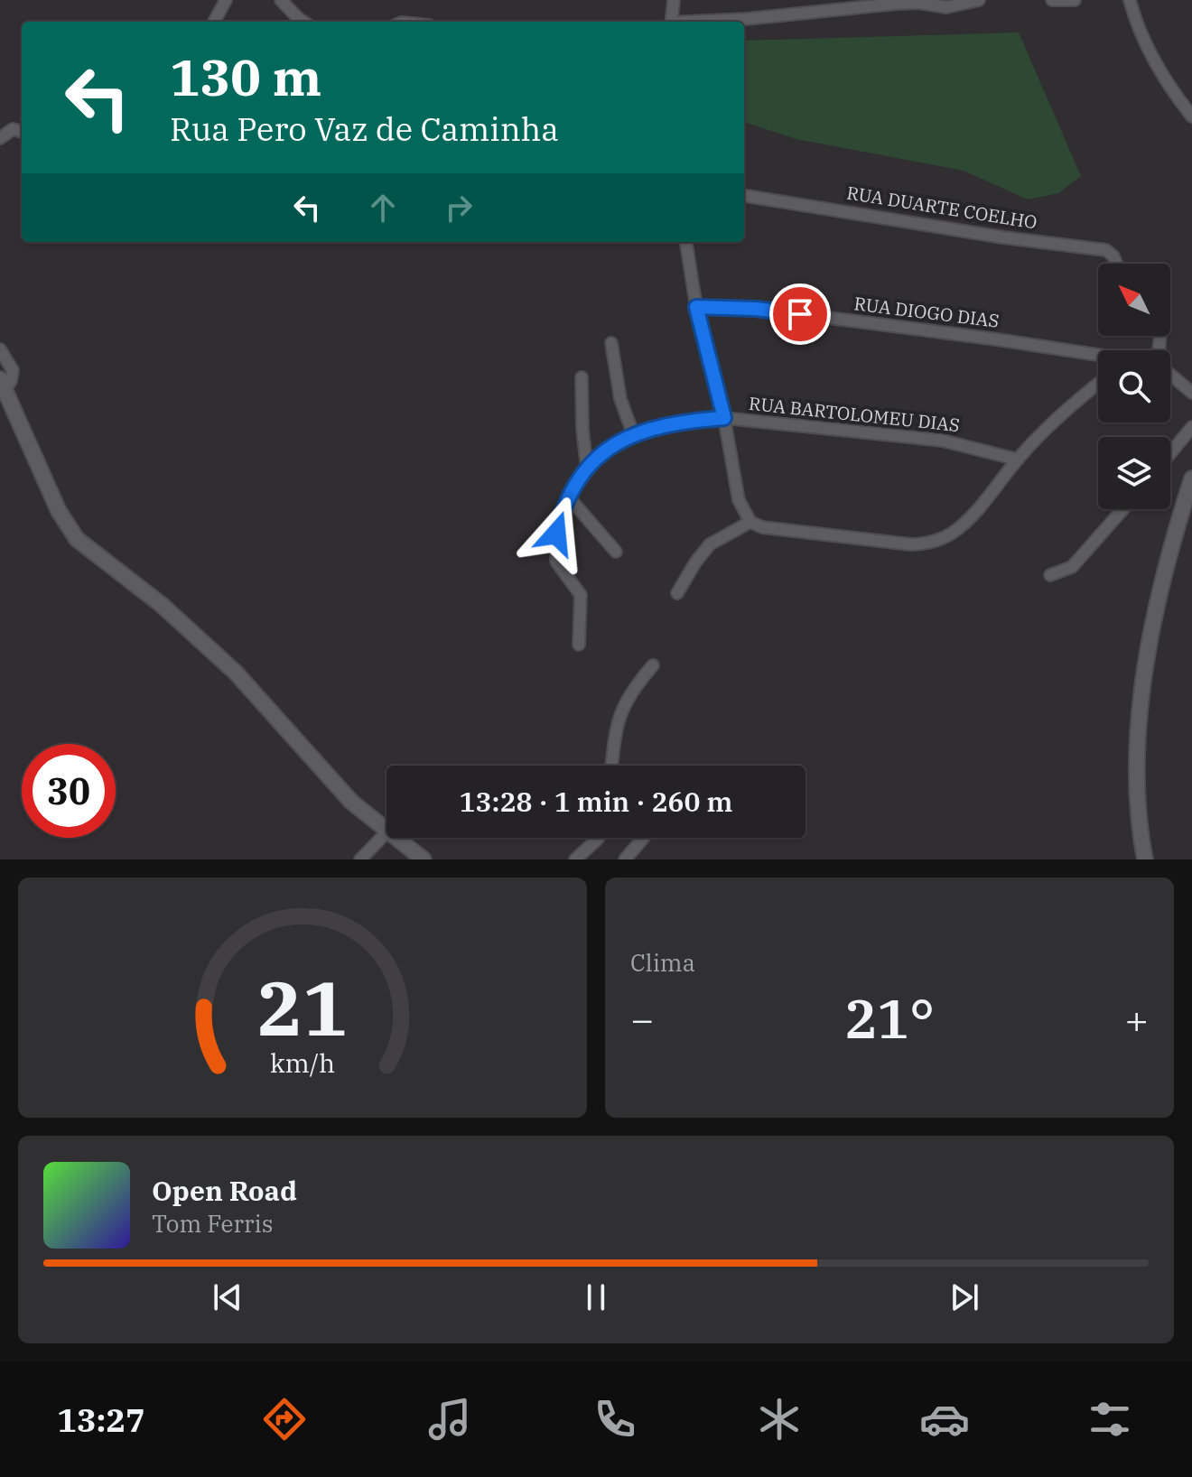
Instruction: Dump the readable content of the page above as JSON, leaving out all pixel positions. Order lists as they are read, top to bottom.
{
  "streets": {
    "street": ["RUA DUARTE COELHO", "RUA DIOGO DIAS", "RUA BARTOLOMEU DIAS"]
  },
  "north": "top left",
  "page": {
    "turn": ["130 m", "Rua Pero Vaz de Caminha"],
    "limit": "30",
    "trip": "13:28 · 1 min · 260 m",
    "tile": "Clima",
    "heat": ["−", "21°", "+"],
    "song": ["Open Road", "Tom Ferris"],
    "tabs": "13:27",
    "gauge": ["21", "km/h"]
  }
}
